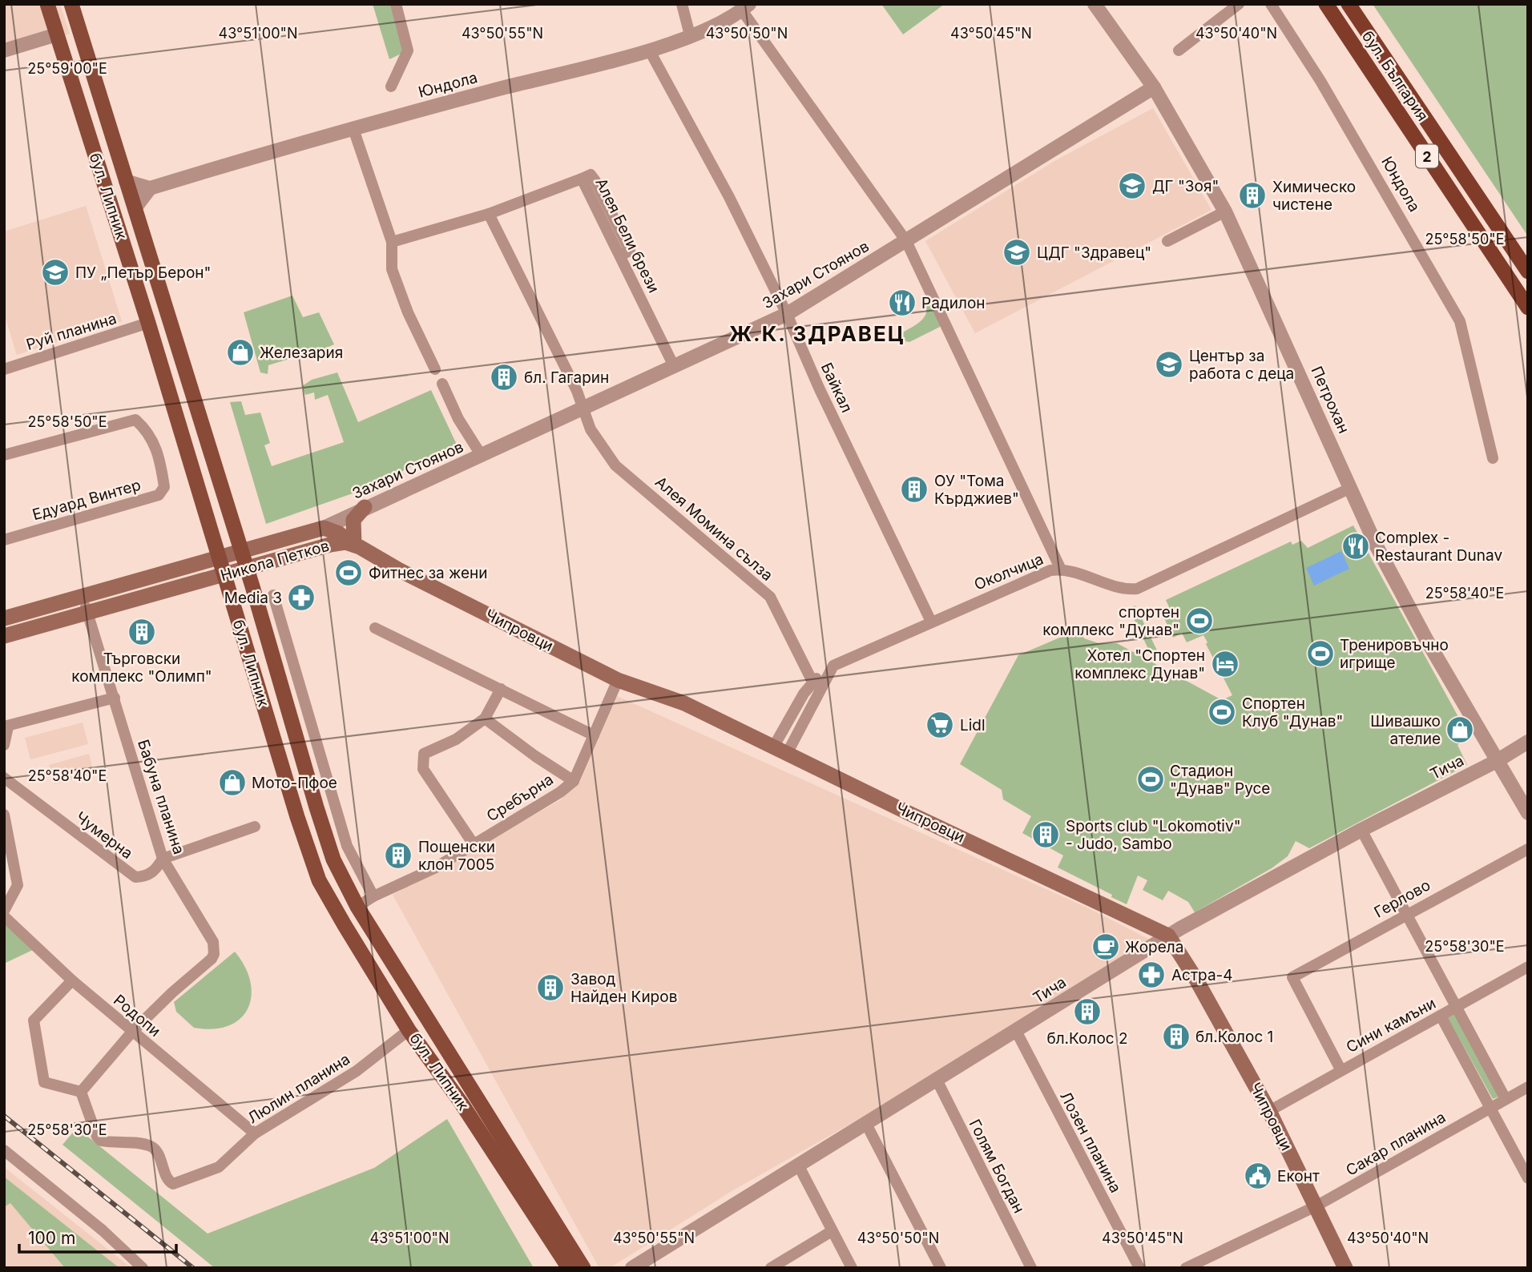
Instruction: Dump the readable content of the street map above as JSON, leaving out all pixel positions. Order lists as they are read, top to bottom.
{
  "streets": {
    "highway": ["бул. България", "2"],
    "main road": ["бул. Липник", "Никола Петков", "Чипровци"],
    "street": [
      "Юндола",
      "Алея Бели брези",
      "Захари Стоянов",
      "Руй планина",
      "Байкал",
      "Петрохан",
      "Едуард Винтер",
      "Алея Момина сълза",
      "Околчица",
      "Тича",
      "Бабуна планина",
      "Сребърна",
      "Чумерна",
      "Герлово",
      "Родопи",
      "Сини камъни",
      "Люлин планина",
      "Лозен планина",
      "Сакар планина",
      "Голям Богдан"
    ]
  },
  "crossings": [
    ["Юндола", "Байкал"],
    ["бул. Липник", "Руй планина"],
    ["бул. Липник", "Никола Петков"],
    ["бул. Липник", "Сребърна"],
    ["бул. Липник", "Люлин планина"],
    ["Алея Бели брези", "Захари Стоянов"],
    ["Захари Стоянов", "Байкал"],
    ["Захари Стоянов", "Петрохан"],
    ["Захари Стоянов", "Алея Момина сълза"],
    ["Захари Стоянов", "Никола Петков"],
    ["Байкал", "Околчица"],
    ["Петрохан", "Околчица"],
    ["Петрохан", "Тича"],
    ["Алея Момина сълза", "Околчица"],
    ["Никола Петков", "Чипровци"],
    ["Никола Петков", "Бабуна планина"],
    ["Чипровци", "Тича"],
    ["Чипровци", "Сребърна"],
    ["Чипровци", "Сини камъни"],
    ["Чипровци", "Сакар планина"],
    ["Тича", "Лозен планина"],
    ["Тича", "Голям Богдан"],
    ["Бабуна планина", "Чумерна"],
    ["Бабуна планина", "Родопи"],
    ["Герлово", "Сини камъни"],
    ["Родопи", "Люлин планина"]
  ],
  "districts": ["Ж.К. ЗДРАВЕЦ"],
  "places": {
    "school or university": [
      "ДГ \"Зоя\"",
      "ЦДГ \"Здравец\"",
      "ПУ „Петър Берон\"",
      "Център за работа с деца"
    ],
    "building": [
      "Химическо чистене",
      "бл. Гагарин",
      "ОУ \"Тома Кърджиев\"",
      "Търговски комплекс \"Олимп\"",
      "Sports club \"Lokomotiv\" - Judo, Sambo",
      "Пощенски клон 7005",
      "Завод Найден Киров",
      "бл.Колос 2",
      "бл.Колос 1"
    ],
    "restaurant": ["Радилон", "Complex - Restaurant Dunav"],
    "shop": ["Железария", "Шивашко ателие", "Мото-Пфое"],
    "sports": [
      "Фитнес за жени",
      "спортен комплекс \"Дунав\"",
      "Тренировъчно игрище",
      "Спортен Клуб \"Дунав\"",
      "Стадион \"Дунав\" Русе"
    ],
    "pharmacy": ["Media 3", "Астра-4"],
    "hotel": ["Хотел \"Спортен комплекс Дунав\""],
    "supermarket": ["Lidl"],
    "cafe": ["Жорела"],
    "public building": ["Еконт"]
  },
  "scale_bar": "100 m",
  "coordinates": [
    "43°51'00\"N",
    "43°50'55\"N",
    "43°50'50\"N",
    "43°50'45\"N",
    "43°50'40\"N",
    "25°59'00\"E",
    "25°58'50\"E",
    "25°58'40\"E",
    "25°58'30\"E"
  ]
}
